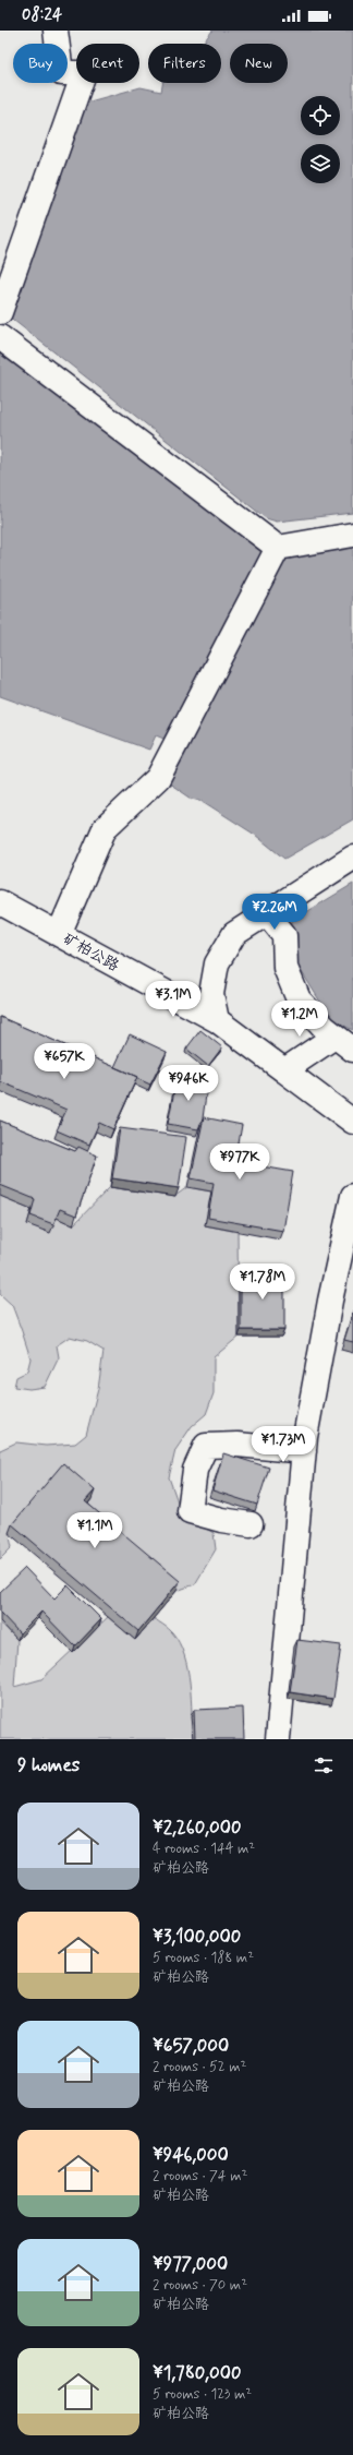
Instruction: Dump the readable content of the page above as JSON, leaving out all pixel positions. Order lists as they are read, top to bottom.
{
  "streets": {
    "street": ["矿柏公路"]
  },
  "page": {
    "status": "08:24",
    "chip": [
      "Buy",
      "Rent",
      "Filters",
      "New"
    ],
    "price": [
      "¥2.26M",
      "¥3.1M",
      "¥1.2M",
      "¥657K",
      "¥946K",
      "¥977K",
      "¥1.78M",
      "¥1.73M",
      "¥1.1M"
    ],
    "heading": "9 homes",
    "list": [
      {
        "name": "¥2,260,000",
        "note": "4 rooms · 144 m² · 矿柏公路"
      },
      {
        "name": "¥3,100,000",
        "note": "5 rooms · 188 m² · 矿柏公路"
      },
      {
        "name": "¥657,000",
        "note": "2 rooms · 52 m² · 矿柏公路"
      },
      {
        "name": "¥946,000",
        "note": "2 rooms · 74 m² · 矿柏公路"
      },
      {
        "name": "¥977,000",
        "note": "2 rooms · 70 m² · 矿柏公路"
      },
      {
        "name": "¥1,780,000",
        "note": "5 rooms · 123 m² · 矿柏公路"
      }
    ]
  }
}
